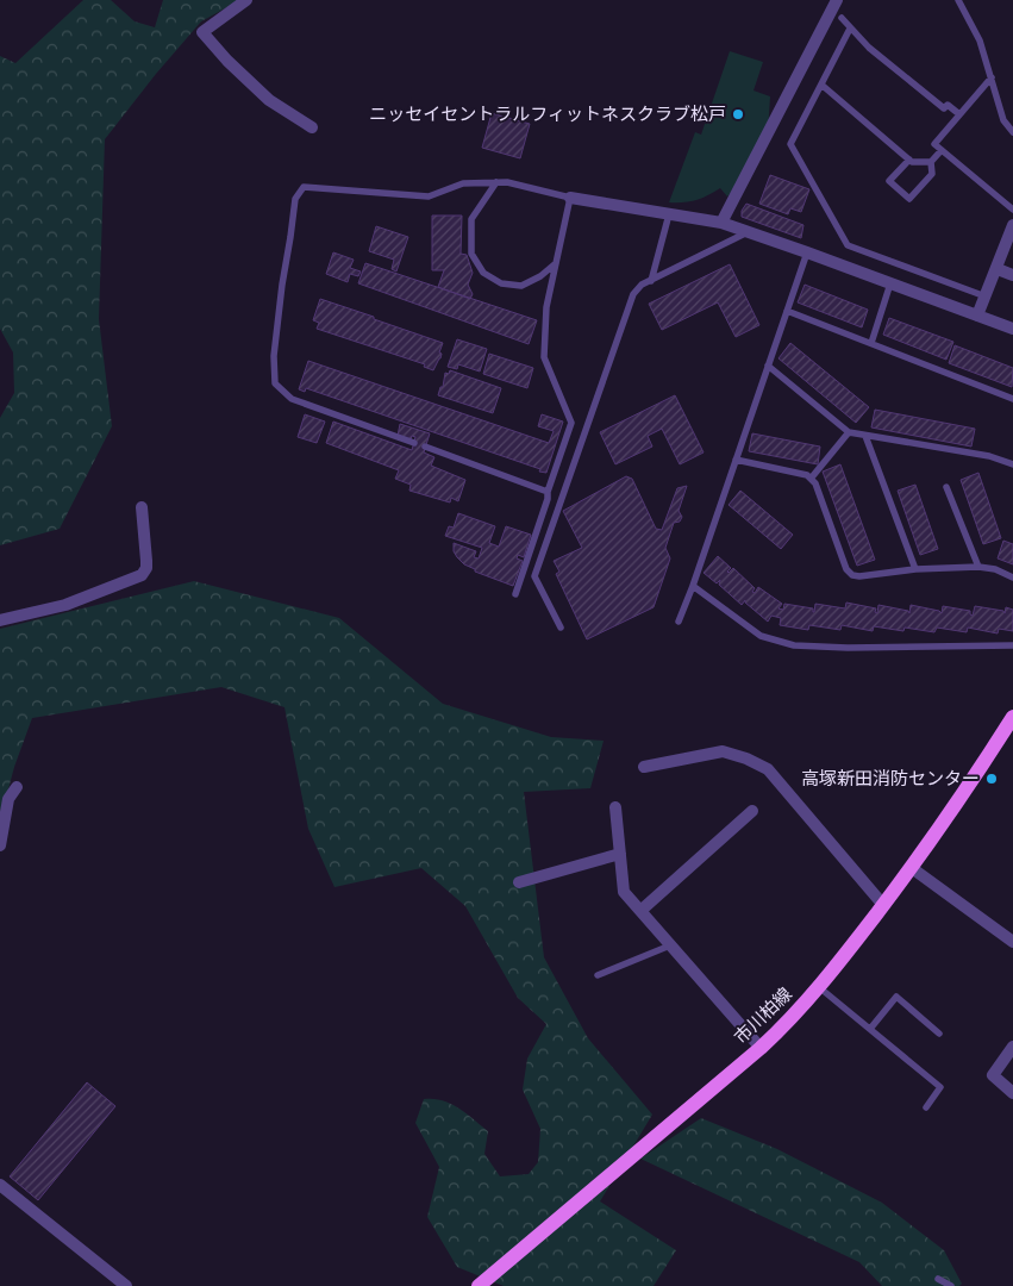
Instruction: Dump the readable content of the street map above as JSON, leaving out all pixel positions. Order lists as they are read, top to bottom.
{
  "streets": {
    "main road": ["市川柏線"]
  },
  "places": ["ニッセイセントラルフィットネスクラブ松戸", "高塚新田消防センター"]
}
